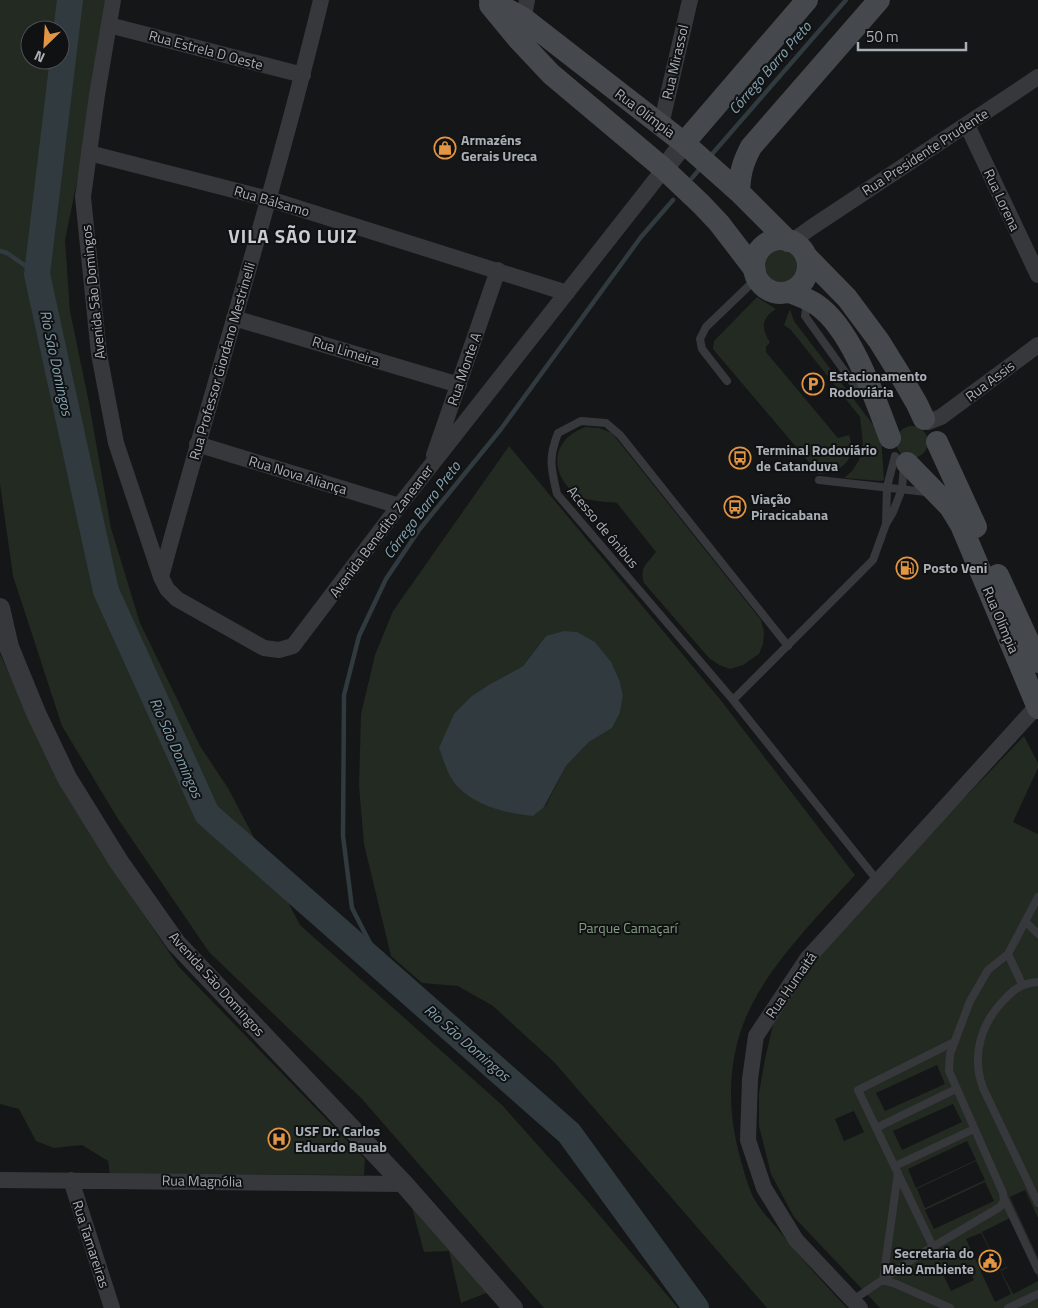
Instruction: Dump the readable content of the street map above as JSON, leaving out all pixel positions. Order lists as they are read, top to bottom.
{
  "streets": {
    "main road": ["Rua Olímpia"],
    "street": [
      "Rua Estrela D Oeste",
      "Rua Mirassol",
      "Rua Presidente Prudente",
      "Rua Lorena",
      "Rua Bálsamo",
      "Avenida São Domingos",
      "Rua Limeira",
      "Rua Professor Giordano Mestrinelli",
      "Rua Monte A",
      "Rua Assis",
      "Rua Nova Aliança",
      "Avenida Benedito Zaneaner",
      "Rua Humaitá",
      "Rua Magnólia",
      "Rua Tamareiras"
    ],
    "lane": ["Acesso de ônibus"]
  },
  "crossings": [
    ["Rua Estrela D Oeste", "Avenida São Domingos"],
    ["Rua Estrela D Oeste", "Rua Professor Giordano Mestrinelli"],
    ["Rua Mirassol", "Rua Olímpia"],
    ["Rua Olímpia", "Rua Presidente Prudente"],
    ["Rua Olímpia", "Rua Assis"],
    ["Rua Olímpia", "Avenida Benedito Zaneaner"],
    ["Rua Olímpia", "Rua Humaitá"],
    ["Rua Presidente Prudente", "Rua Lorena"],
    ["Rua Bálsamo", "Avenida São Domingos"],
    ["Rua Bálsamo", "Rua Professor Giordano Mestrinelli"],
    ["Rua Bálsamo", "Rua Monte A"],
    ["Rua Bálsamo", "Avenida Benedito Zaneaner"],
    ["Avenida São Domingos", "Rua Professor Giordano Mestrinelli"],
    ["Avenida São Domingos", "Avenida Benedito Zaneaner"],
    ["Avenida São Domingos", "Rua Magnólia"],
    ["Rua Limeira", "Rua Professor Giordano Mestrinelli"],
    ["Rua Limeira", "Rua Monte A"],
    ["Rua Professor Giordano Mestrinelli", "Rua Nova Aliança"],
    ["Rua Professor Giordano Mestrinelli", "Avenida Benedito Zaneaner"],
    ["Rua Monte A", "Avenida Benedito Zaneaner"],
    ["Rua Nova Aliança", "Avenida Benedito Zaneaner"],
    ["Acesso de ônibus", "Rua Humaitá"],
    ["Rua Magnólia", "Rua Tamareiras"]
  ],
  "districts": ["VILA SÃO LUIZ"],
  "water": ["Córrego Barro Preto", "Rio São Domingos"],
  "parks": ["Parque Camaçarí"],
  "places": {
    "shop": ["Armazéns Gerais Ureca"],
    "parking": ["Estacionamento Rodoviária"],
    "bus stop": ["Terminal Rodoviário de Catanduva", "Viação Piracicabana"],
    "fuel station": ["Posto Veni"],
    "hospital": ["USF Dr. Carlos Eduardo Bauab"],
    "public building": ["Secretaria do Meio Ambiente"]
  },
  "scale_bar": "50 m",
  "north": "bottom left"
}
